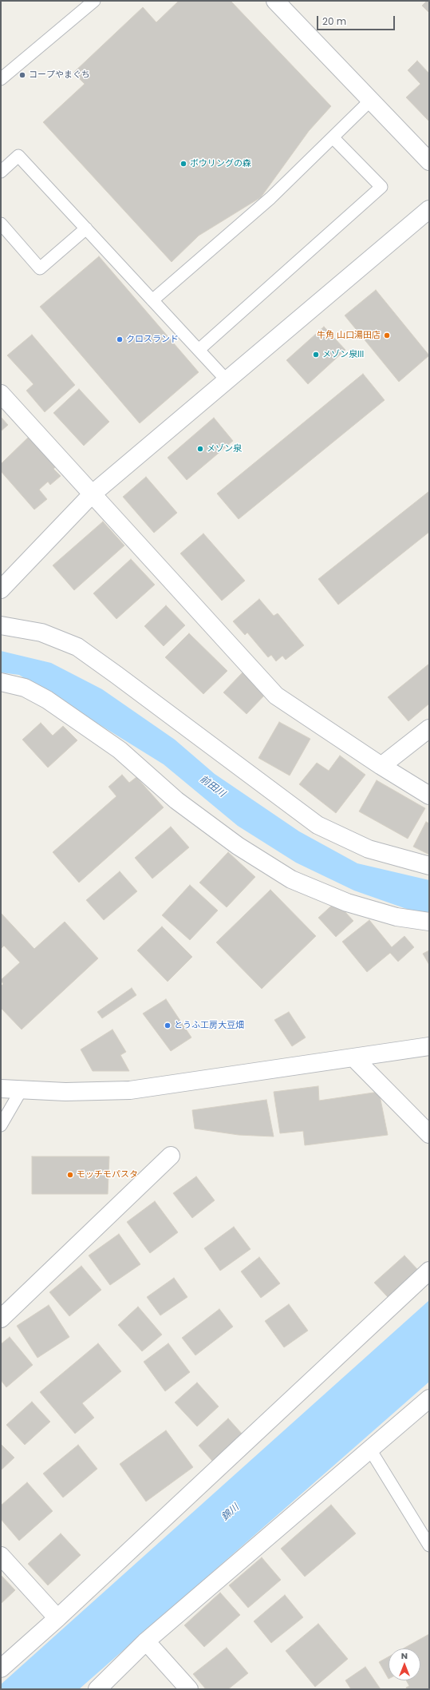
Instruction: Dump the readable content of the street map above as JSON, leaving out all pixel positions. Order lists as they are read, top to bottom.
{
  "water": ["前田川", "錦川"],
  "places": [
    "コープやまぐち",
    "ボウリングの森",
    "牛角 山口湯田店",
    "クロスランド",
    "メゾン泉III",
    "メゾン泉",
    "とうふ工房大豆畑",
    "モッチモパスタ"
  ],
  "scale_bar": "20 m",
  "north": "top"
}
